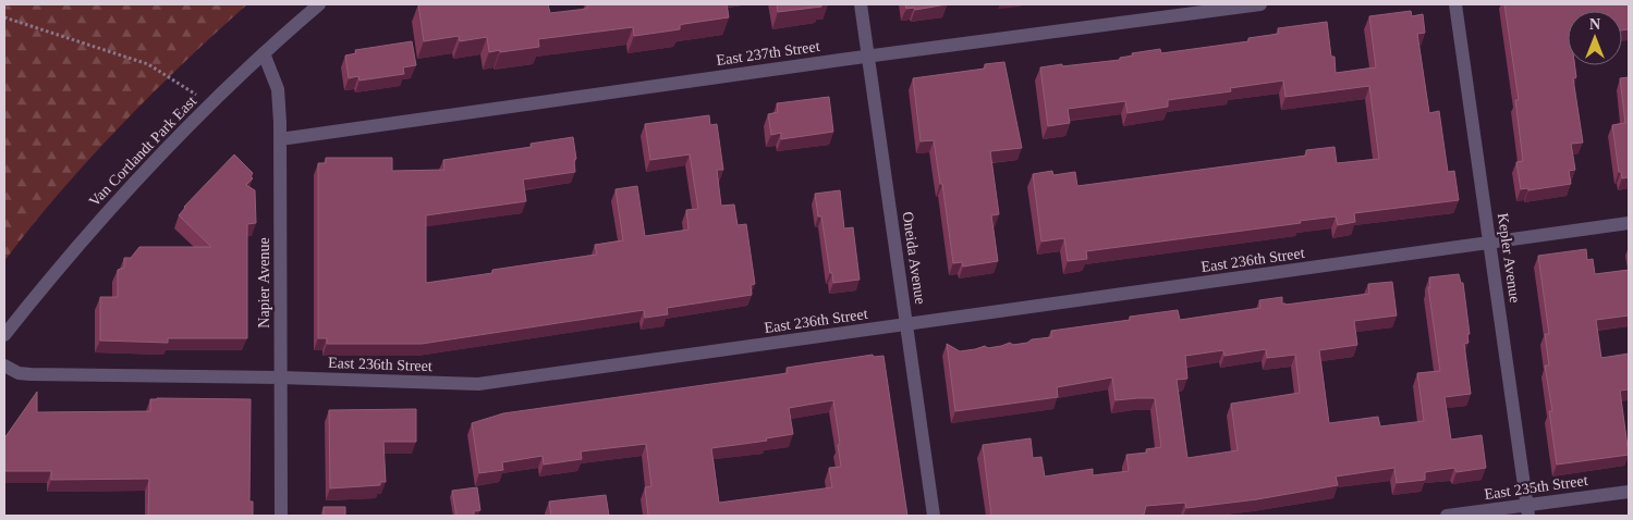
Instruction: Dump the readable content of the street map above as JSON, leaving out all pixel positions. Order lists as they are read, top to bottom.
{
  "streets": {
    "street": [
      "East 237th Street",
      "Van Cortlandt Park East",
      "Oneida Avenue",
      "Kepler Avenue",
      "East 236th Street",
      "Napier Avenue",
      "East 235th Street"
    ]
  },
  "crossings": [
    ["East 237th Street", "Oneida Avenue"],
    ["East 237th Street", "Napier Avenue"],
    ["Van Cortlandt Park East", "Napier Avenue"],
    ["Oneida Avenue", "East 236th Street"],
    ["Kepler Avenue", "East 236th Street"],
    ["Kepler Avenue", "East 235th Street"],
    ["East 236th Street", "Napier Avenue"]
  ],
  "north": "top"
}
